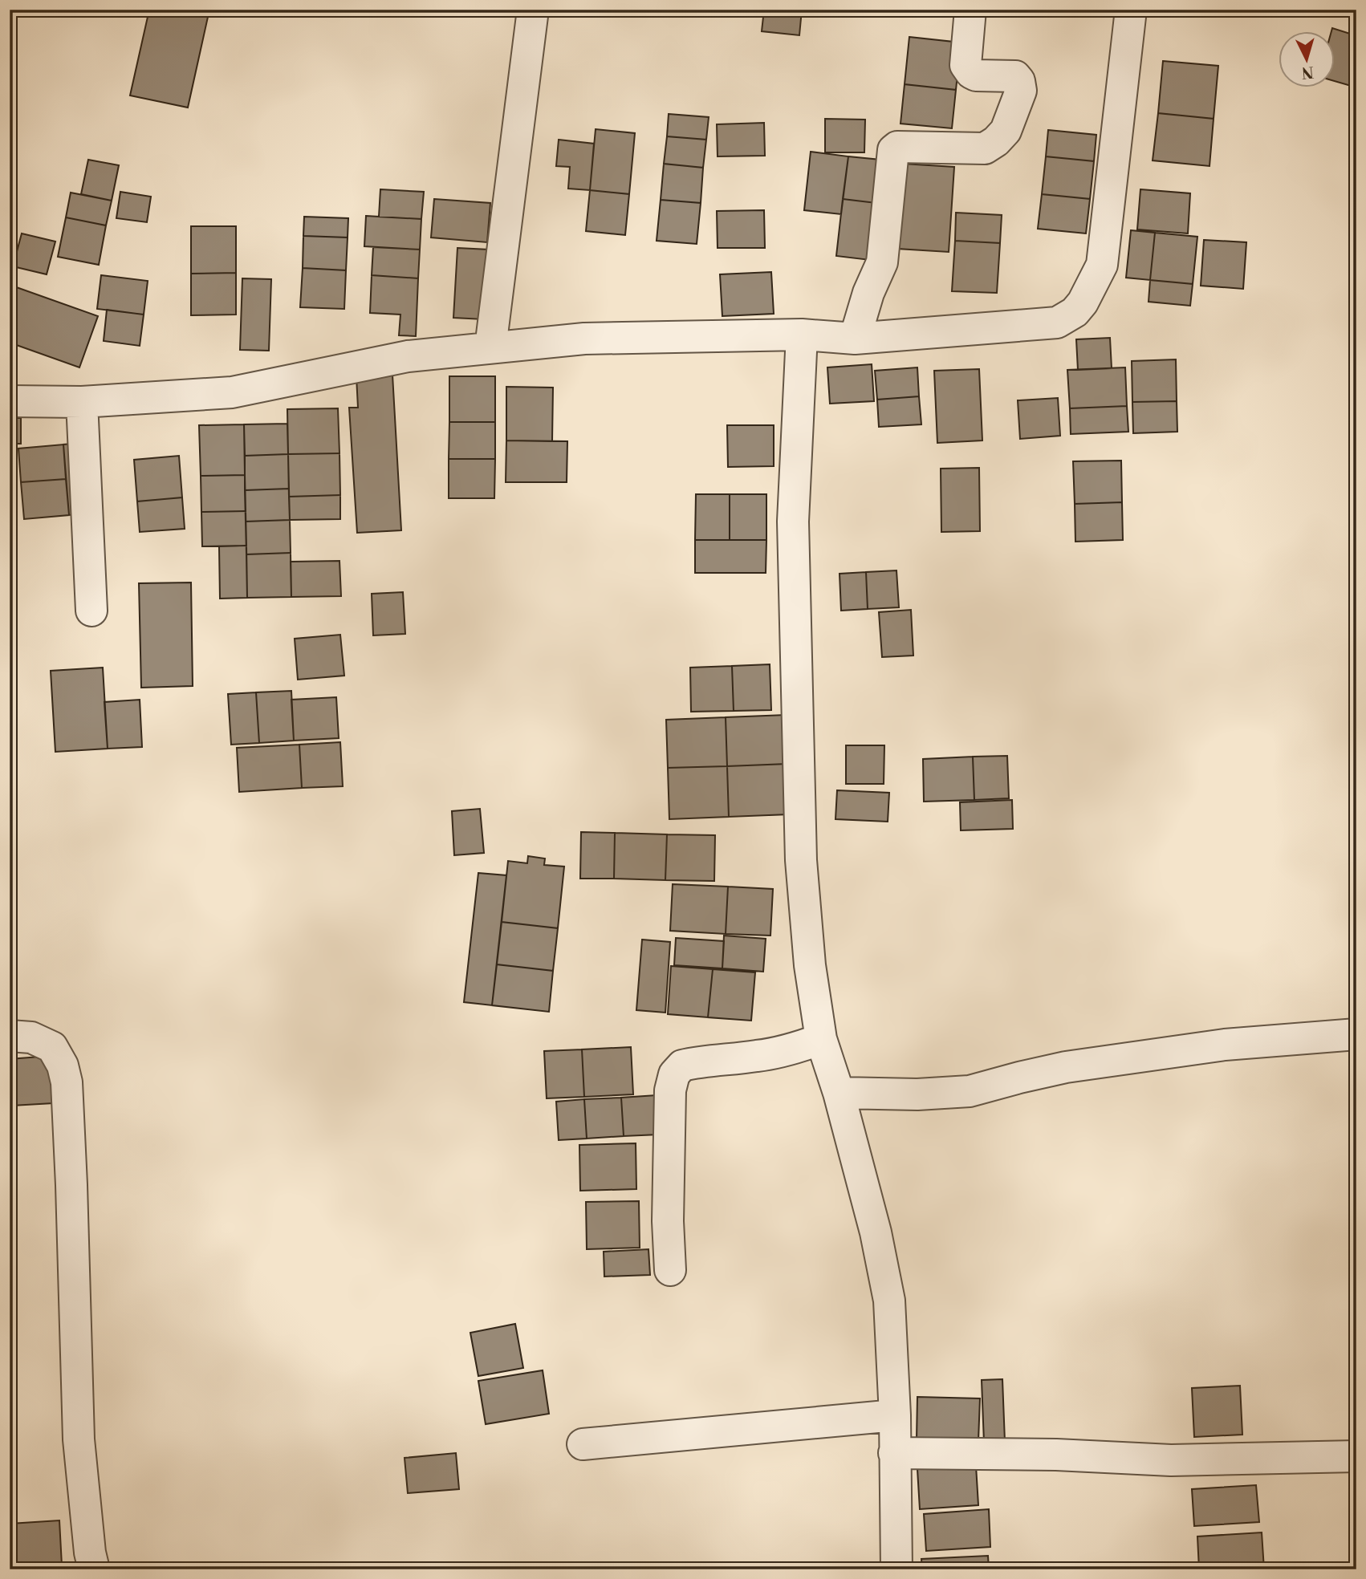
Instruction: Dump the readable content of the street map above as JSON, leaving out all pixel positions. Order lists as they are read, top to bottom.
{
  "north": "bottom"
}
